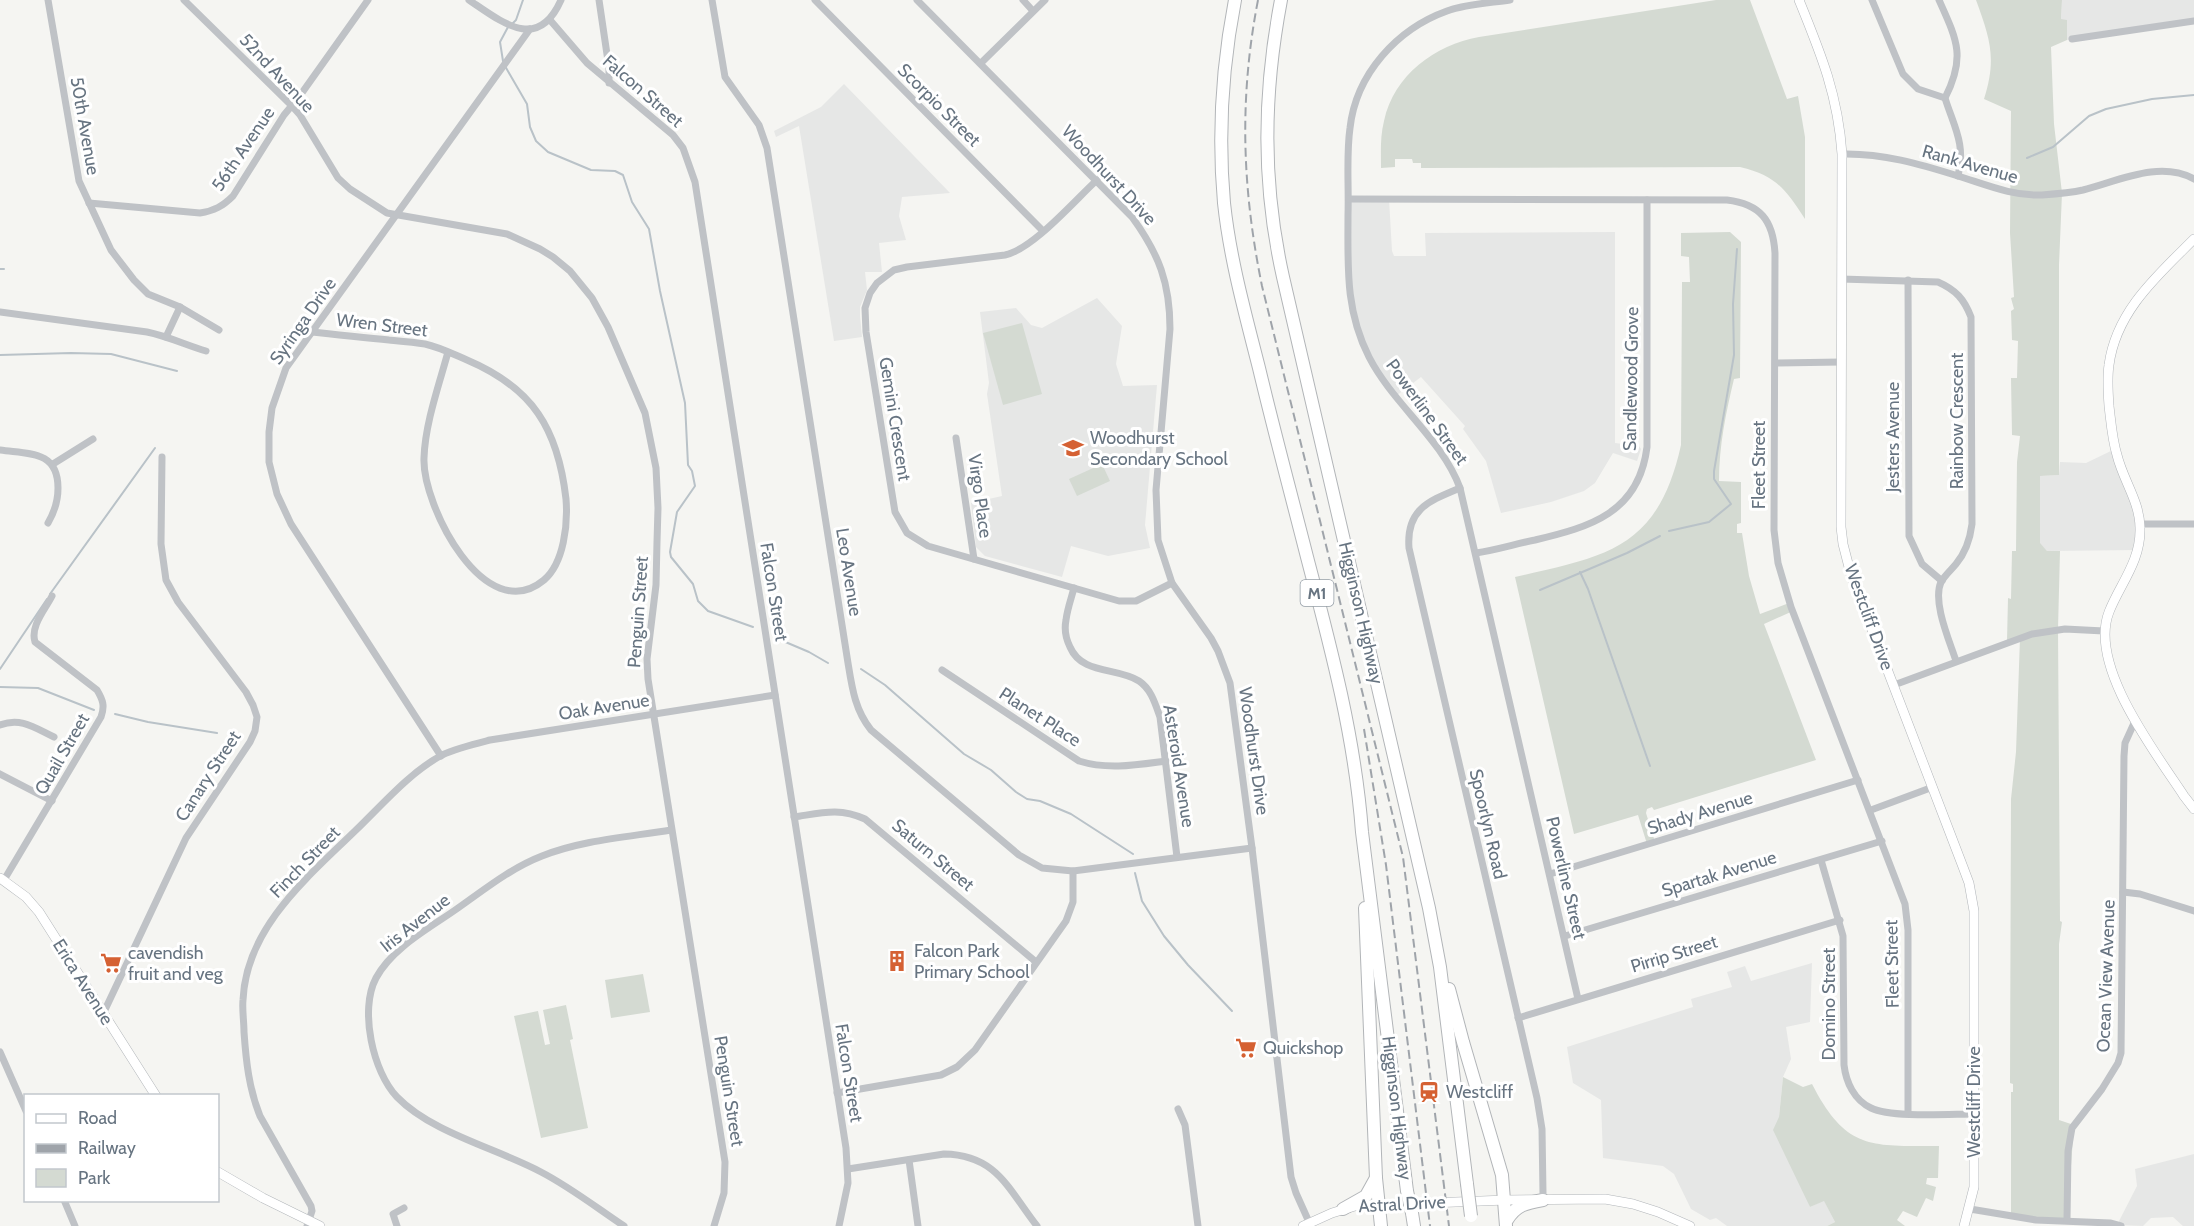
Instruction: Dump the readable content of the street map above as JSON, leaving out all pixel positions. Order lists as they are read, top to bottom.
{
  "streets": {
    "highway": ["M1", "Higginson Highway"],
    "street": [
      "52nd Avenue",
      "Falcon Street",
      "Scorpio Street",
      "50th Avenue",
      "56th Avenue",
      "Rank Avenue",
      "Woodhurst Drive",
      "Syringa Drive",
      "Wren Street",
      "Sandlewood Grove",
      "Powerline Street",
      "Gemini Crescent",
      "Rainbow Crescent",
      "Jesters Avenue",
      "Fleet Street",
      "Virgo Place",
      "Leo Avenue",
      "Penguin Street",
      "Westcliff Drive",
      "Oak Avenue",
      "Planet Place",
      "Quail Street",
      "Asteroid Avenue",
      "Canary Street",
      "Shady Avenue",
      "Spoorlyn Road",
      "Saturn Street",
      "Finch Street",
      "Spartak Avenue",
      "Iris Avenue",
      "Pirrip Street",
      "Ocean View Avenue",
      "Erica Avenue",
      "Domino Street",
      "Astral Drive"
    ]
  },
  "crossings": [
    ["52nd Avenue", "56th Avenue"],
    ["52nd Avenue", "Syringa Drive"],
    ["52nd Avenue", "Penguin Street"],
    ["Falcon Street", "Syringa Drive"],
    ["Falcon Street", "Oak Avenue"],
    ["Falcon Street", "Saturn Street"],
    ["Scorpio Street", "Gemini Crescent"],
    ["50th Avenue", "56th Avenue"],
    ["Rank Avenue", "Westcliff Drive"],
    ["Woodhurst Drive", "Gemini Crescent"],
    ["Woodhurst Drive", "Leo Avenue"],
    ["Woodhurst Drive", "Astral Drive"],
    ["Syringa Drive", "Wren Street"],
    ["Syringa Drive", "Penguin Street"],
    ["Syringa Drive", "Oak Avenue"],
    ["Syringa Drive", "Finch Street"],
    ["Sandlewood Grove", "Powerline Street"],
    ["Sandlewood Grove", "Fleet Street"],
    ["Powerline Street", "Fleet Street"],
    ["Powerline Street", "Shady Avenue"],
    ["Powerline Street", "Spoorlyn Road"],
    ["Powerline Street", "Spartak Avenue"],
    ["Powerline Street", "Pirrip Street"],
    ["Gemini Crescent", "Virgo Place"],
    ["Gemini Crescent", "Asteroid Avenue"],
    ["Rainbow Crescent", "Jesters Avenue"],
    ["Rainbow Crescent", "Westcliff Drive"],
    ["Fleet Street", "Shady Avenue"],
    ["Fleet Street", "Spartak Avenue"],
    ["Fleet Street", "Domino Street"],
    ["Leo Avenue", "Asteroid Avenue"],
    ["Penguin Street", "Oak Avenue"],
    ["Penguin Street", "Iris Avenue"],
    ["Westcliff Drive", "Domino Street"],
    ["Oak Avenue", "Finch Street"],
    ["Planet Place", "Asteroid Avenue"],
    ["Quail Street", "Erica Avenue"],
    ["Canary Street", "Erica Avenue"],
    ["Spoorlyn Road", "Pirrip Street"],
    ["Spoorlyn Road", "Astral Drive"],
    ["Spartak Avenue", "Domino Street"],
    ["Pirrip Street", "Domino Street"]
  ],
  "places": {
    "school or university": ["Woodhurst Secondary School"],
    "building": ["Falcon Park Primary School"],
    "supermarket": ["cavendish fruit and veg", "Quickshop"],
    "station": ["Westcliff"]
  },
  "legend": ["Road", "Railway", "Park"]
}
